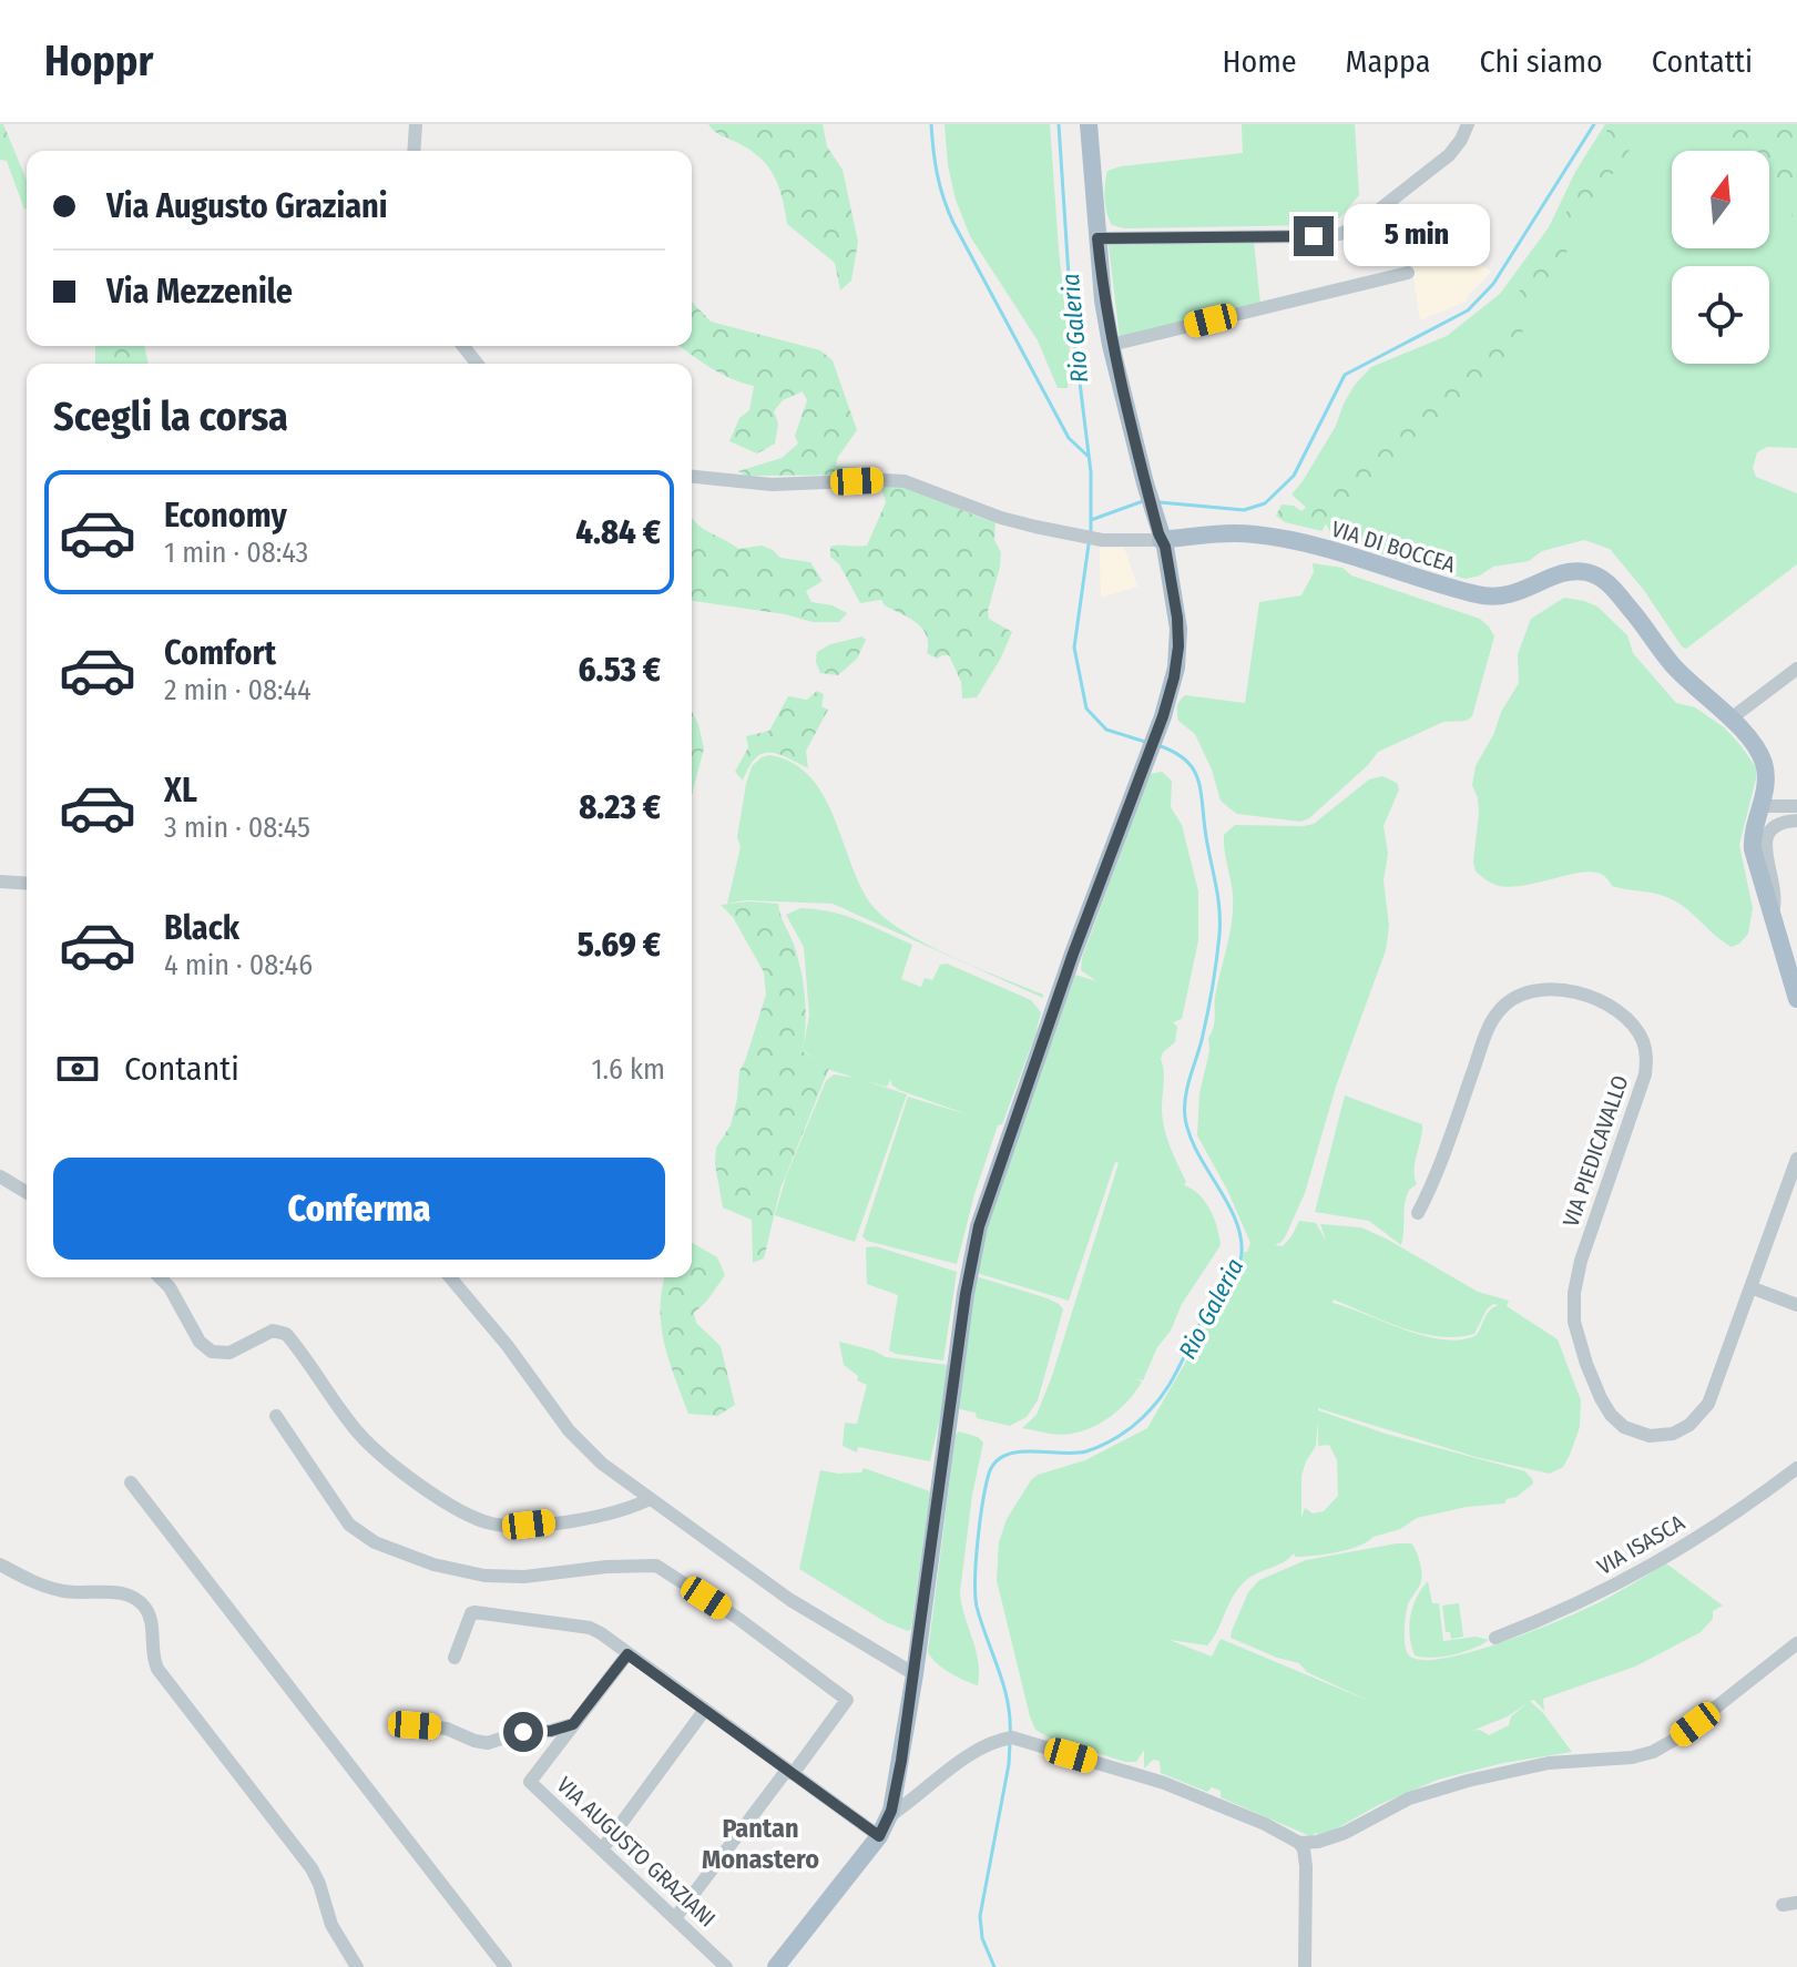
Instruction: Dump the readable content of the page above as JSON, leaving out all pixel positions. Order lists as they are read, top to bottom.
{
  "streets": {
    "main road": ["VIA DI BOCCEA"],
    "street": ["VIA PIEDICAVALLO", "VIA ISASCA", "VIA AUGUSTO GRAZIANI"]
  },
  "districts": ["Pantan Monastero"],
  "water": ["Rio Galeria"],
  "north": "top",
  "page": {
    "header": "Hoppr",
    "nav": [
      "Home",
      "Mappa",
      "Chi siamo",
      "Contatti"
    ],
    "banner": ["Via Augusto Graziani", "Via Mezzenile"],
    "bubble": "5 min",
    "heading": "Scegli la corsa",
    "list": [
      {
        "name": "Economy",
        "note": "1 min · 08:43",
        "value": "4.84 €"
      },
      {
        "name": "Comfort",
        "note": "2 min · 08:44",
        "value": "6.53 €"
      },
      {
        "name": "XL",
        "note": "3 min · 08:45",
        "value": "8.23 €"
      },
      {
        "name": "Black",
        "note": "4 min · 08:46",
        "value": "5.69 €"
      }
    ],
    "pay": ["Contanti", "1.6 km"],
    "buttons": "Conferma"
  }
}
